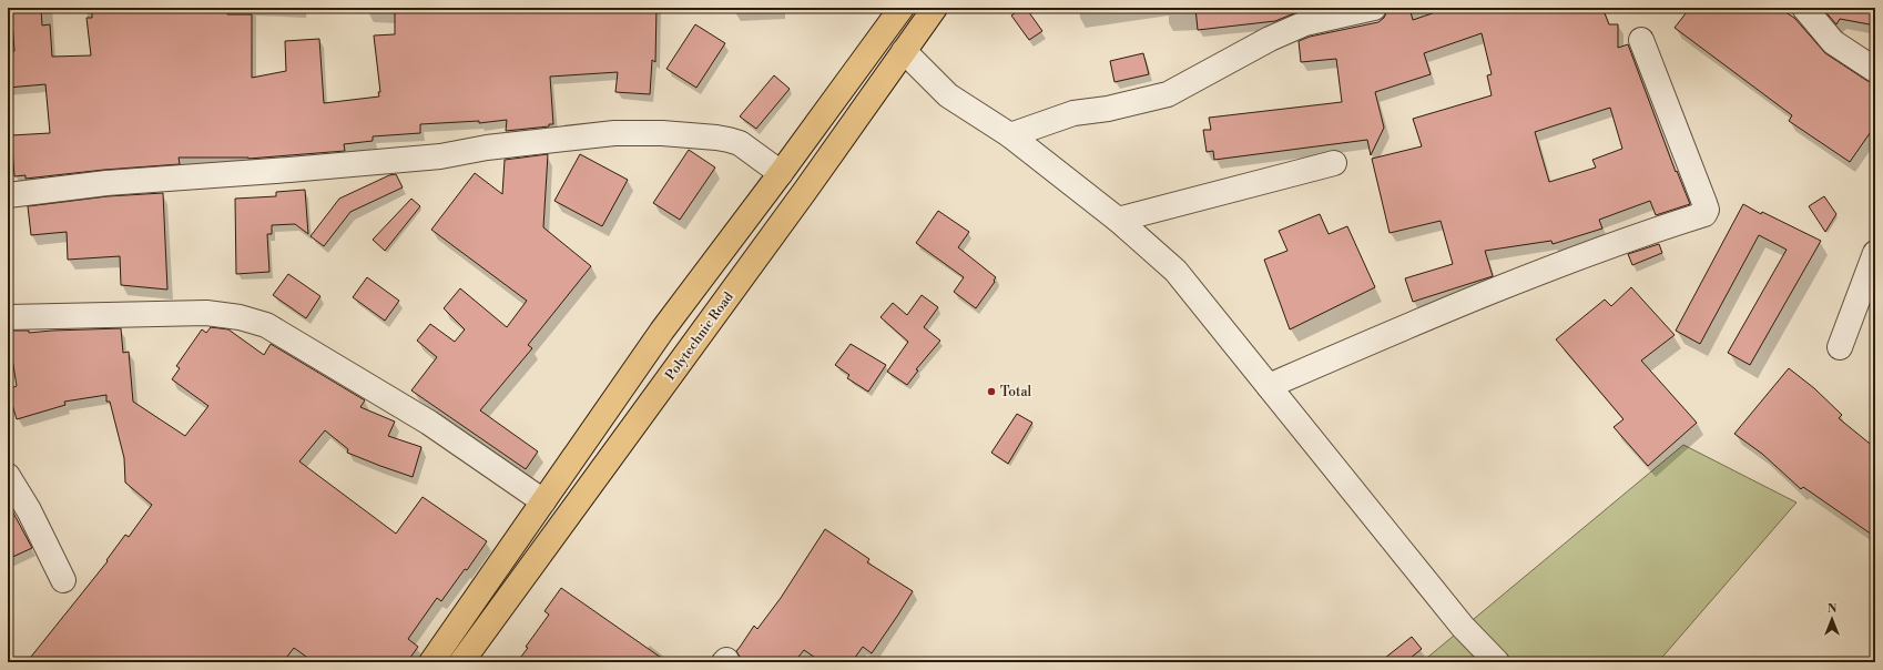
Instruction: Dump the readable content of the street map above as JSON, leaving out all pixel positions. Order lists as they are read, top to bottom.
{
  "streets": {
    "main road": ["Polytechnic Road"]
  },
  "places": ["Total"],
  "north": "top"
}
